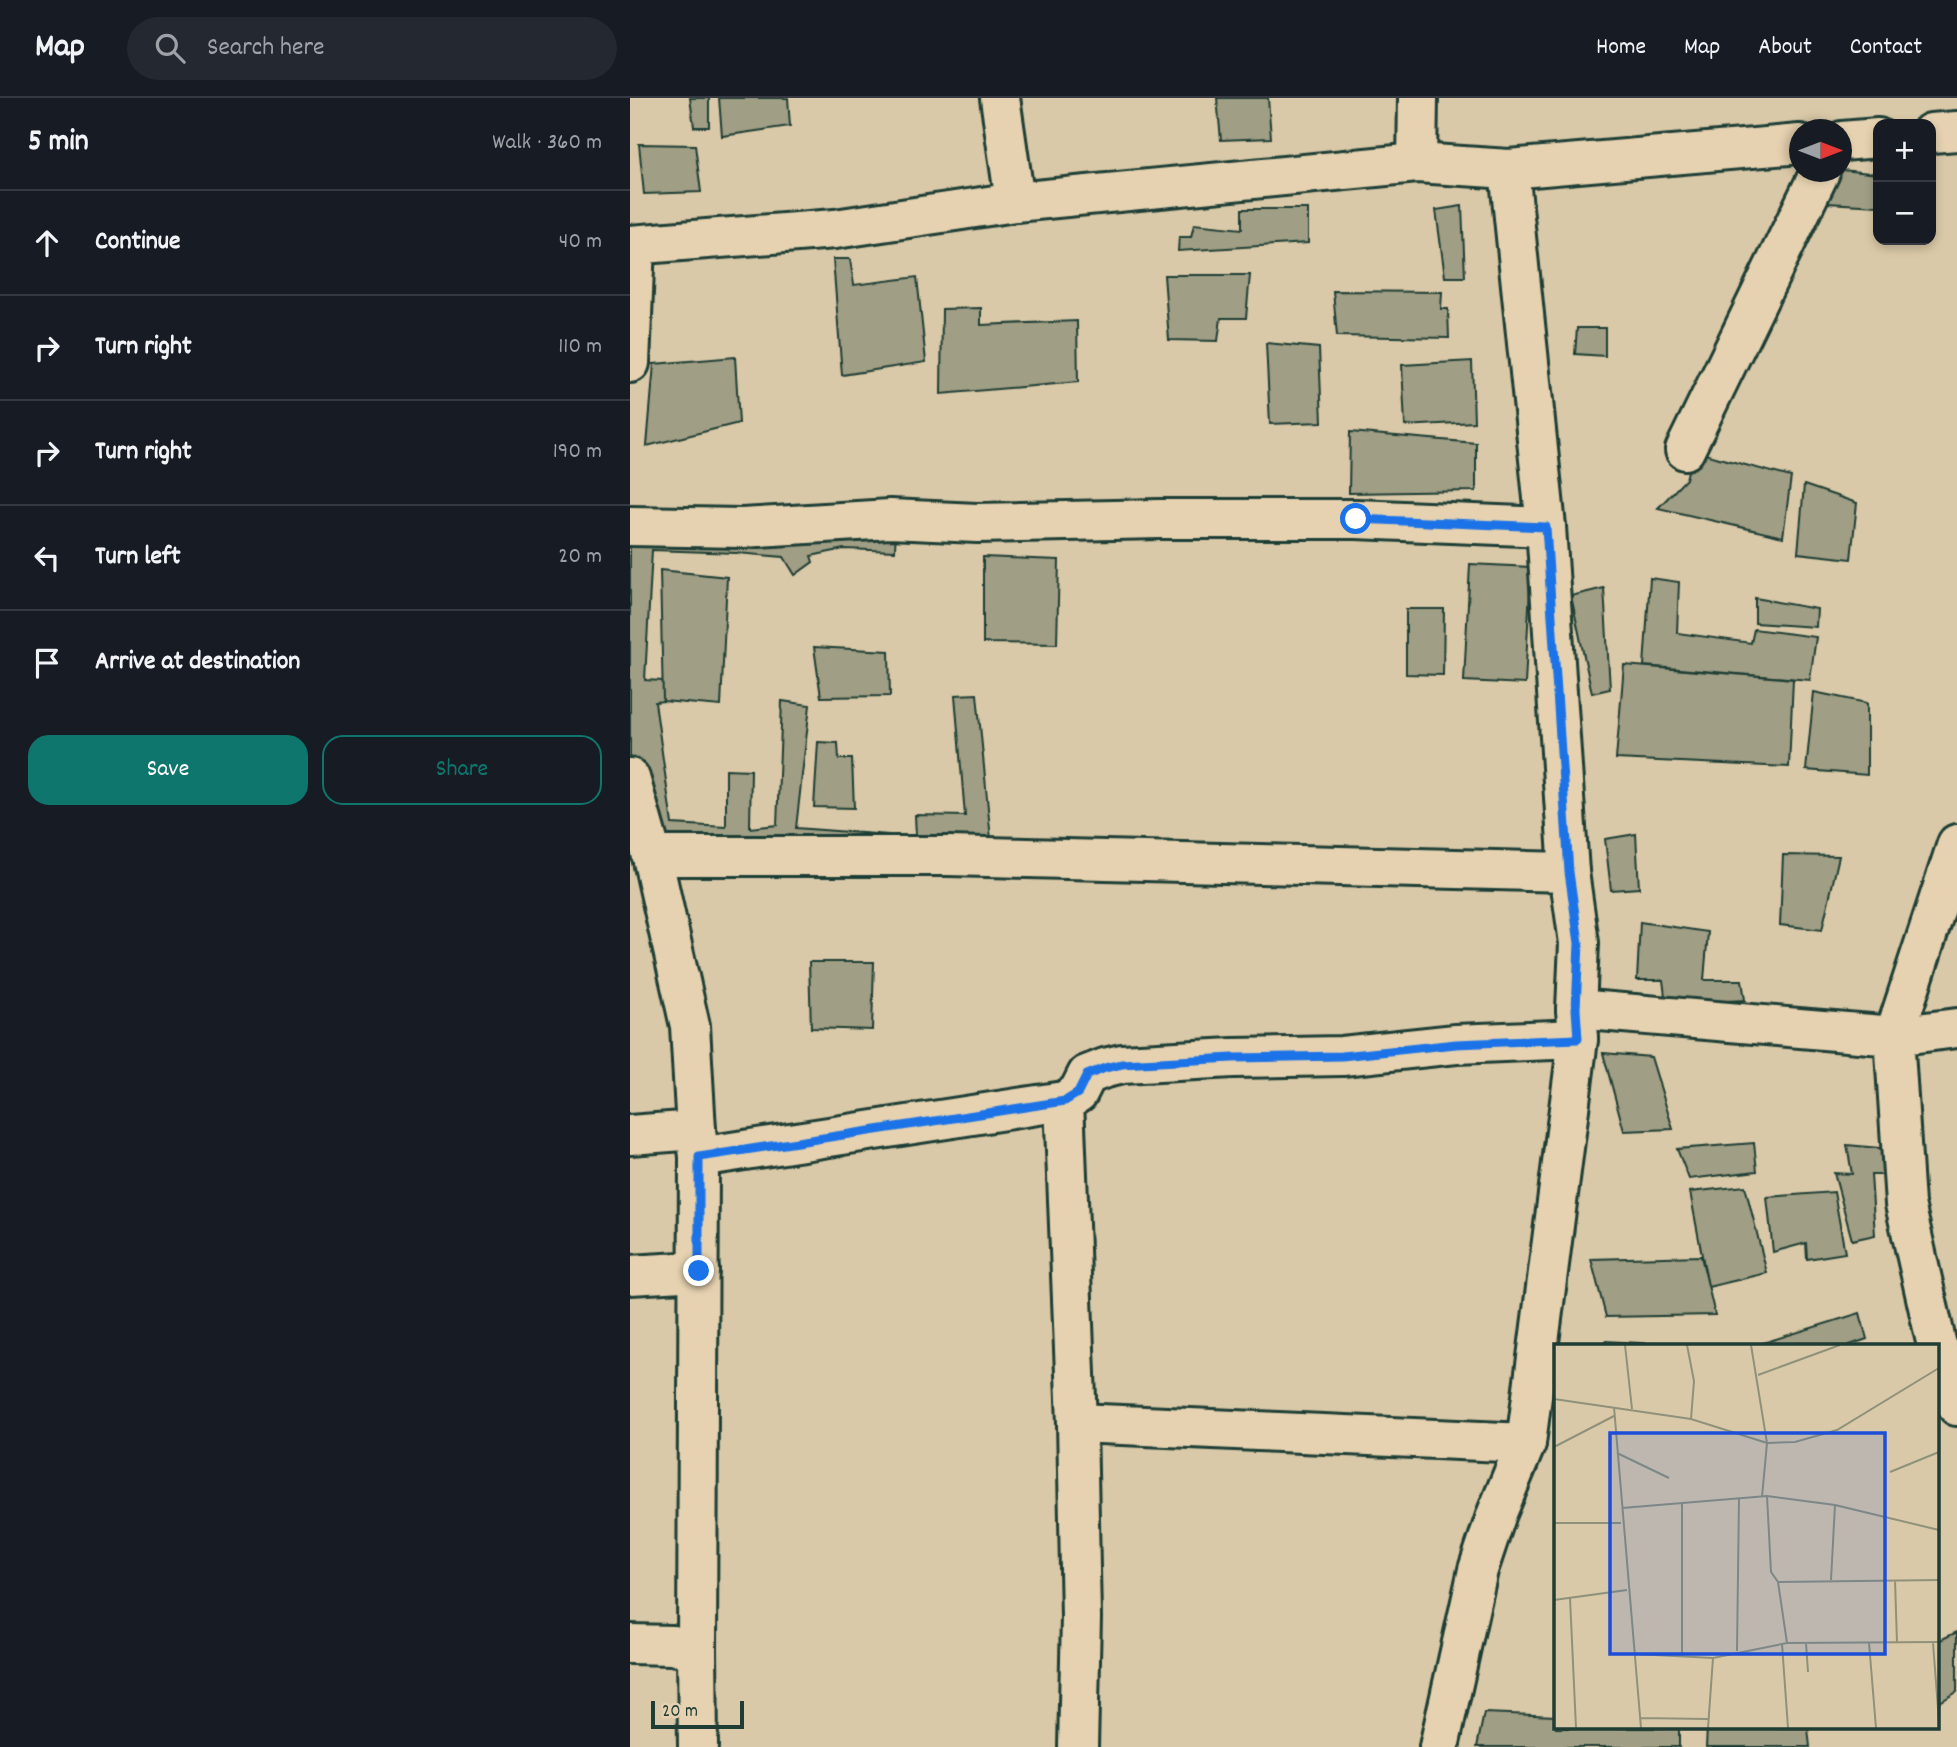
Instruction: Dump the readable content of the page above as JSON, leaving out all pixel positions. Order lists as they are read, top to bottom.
{
  "scale_bar": "20 m",
  "north": "right",
  "page": {
    "header": "Map",
    "search": "Search here",
    "nav": [
      "Home",
      "Map",
      "About",
      "Contact"
    ],
    "heading": ["5 min", "Walk · 360 m"],
    "map_buttons": ["+", "−"],
    "list": [
      ["Continue", "40 m"],
      ["Turn right", "110 m"],
      ["Turn right", "190 m"],
      ["Turn left", "20 m"],
      "Arrive at destination"
    ],
    "buttons": ["Save", "Share"],
    "scale": "20 m"
  }
}
